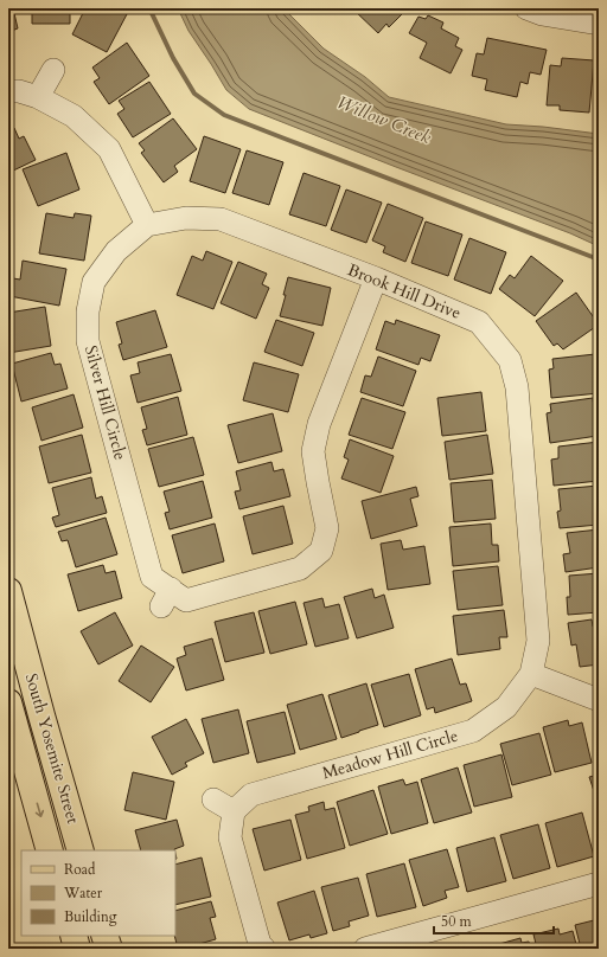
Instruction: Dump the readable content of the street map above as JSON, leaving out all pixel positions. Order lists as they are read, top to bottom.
{
  "streets": {
    "main road": ["South Yosemite Street"],
    "street": ["Brook Hill Drive", "Silver Hill Circle", "Meadow Hill Circle"]
  },
  "crossings": [
    ["Brook Hill Drive", "Silver Hill Circle"],
    ["Brook Hill Drive", "Meadow Hill Circle"]
  ],
  "water": ["Willow Creek"],
  "legend": ["Road", "Water", "Building"],
  "scale_bar": "50 m"
}
